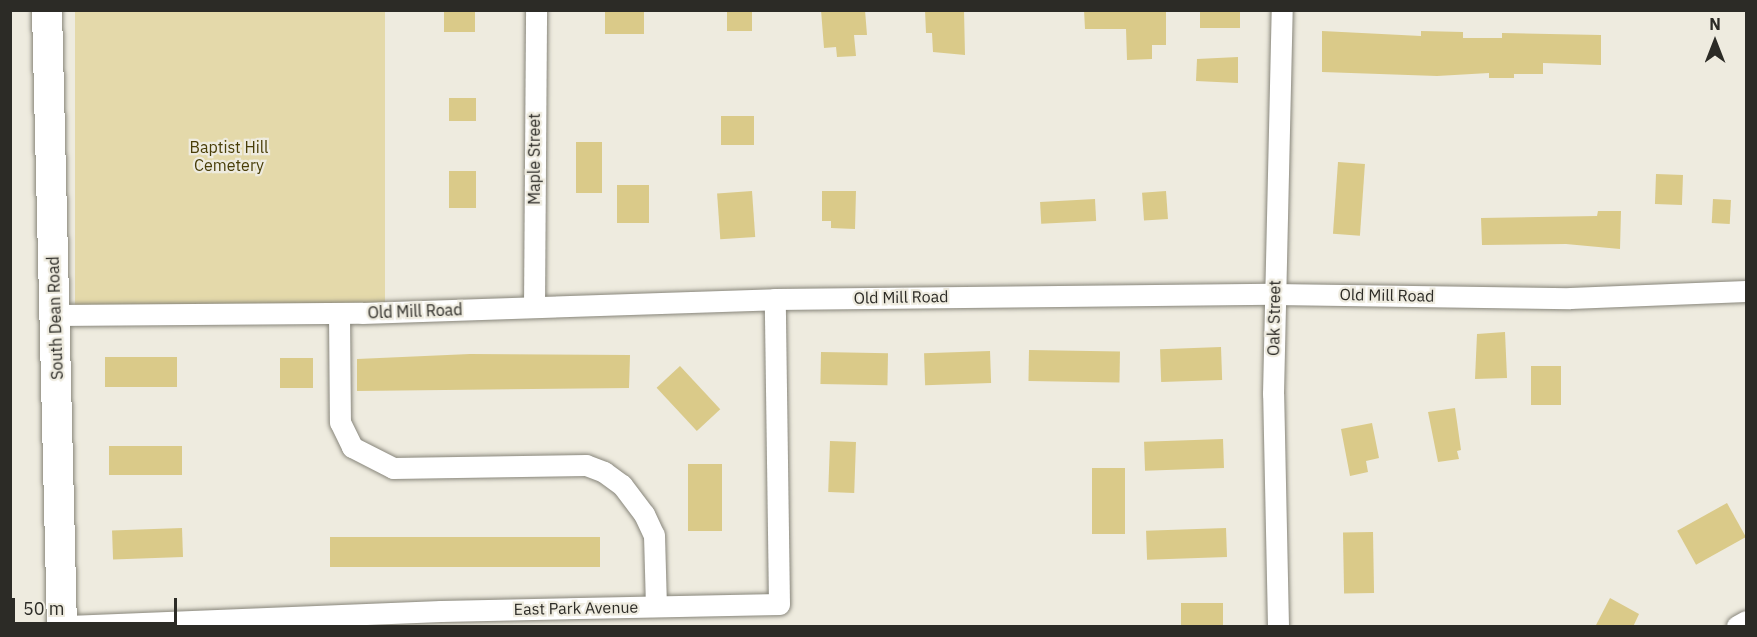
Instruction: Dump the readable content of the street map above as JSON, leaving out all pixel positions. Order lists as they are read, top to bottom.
{
  "streets": {
    "street": [
      "Maple Street",
      "Old Mill Road",
      "South Dean Road",
      "Oak Street",
      "East Park Avenue"
    ]
  },
  "crossings": [
    ["Maple Street", "Old Mill Road"],
    ["Old Mill Road", "South Dean Road"],
    ["Old Mill Road", "Oak Street"],
    ["Old Mill Road", "East Park Avenue"]
  ],
  "parks": ["Baptist Hill Cemetery"],
  "scale_bar": "50 m",
  "north": "top"
}
